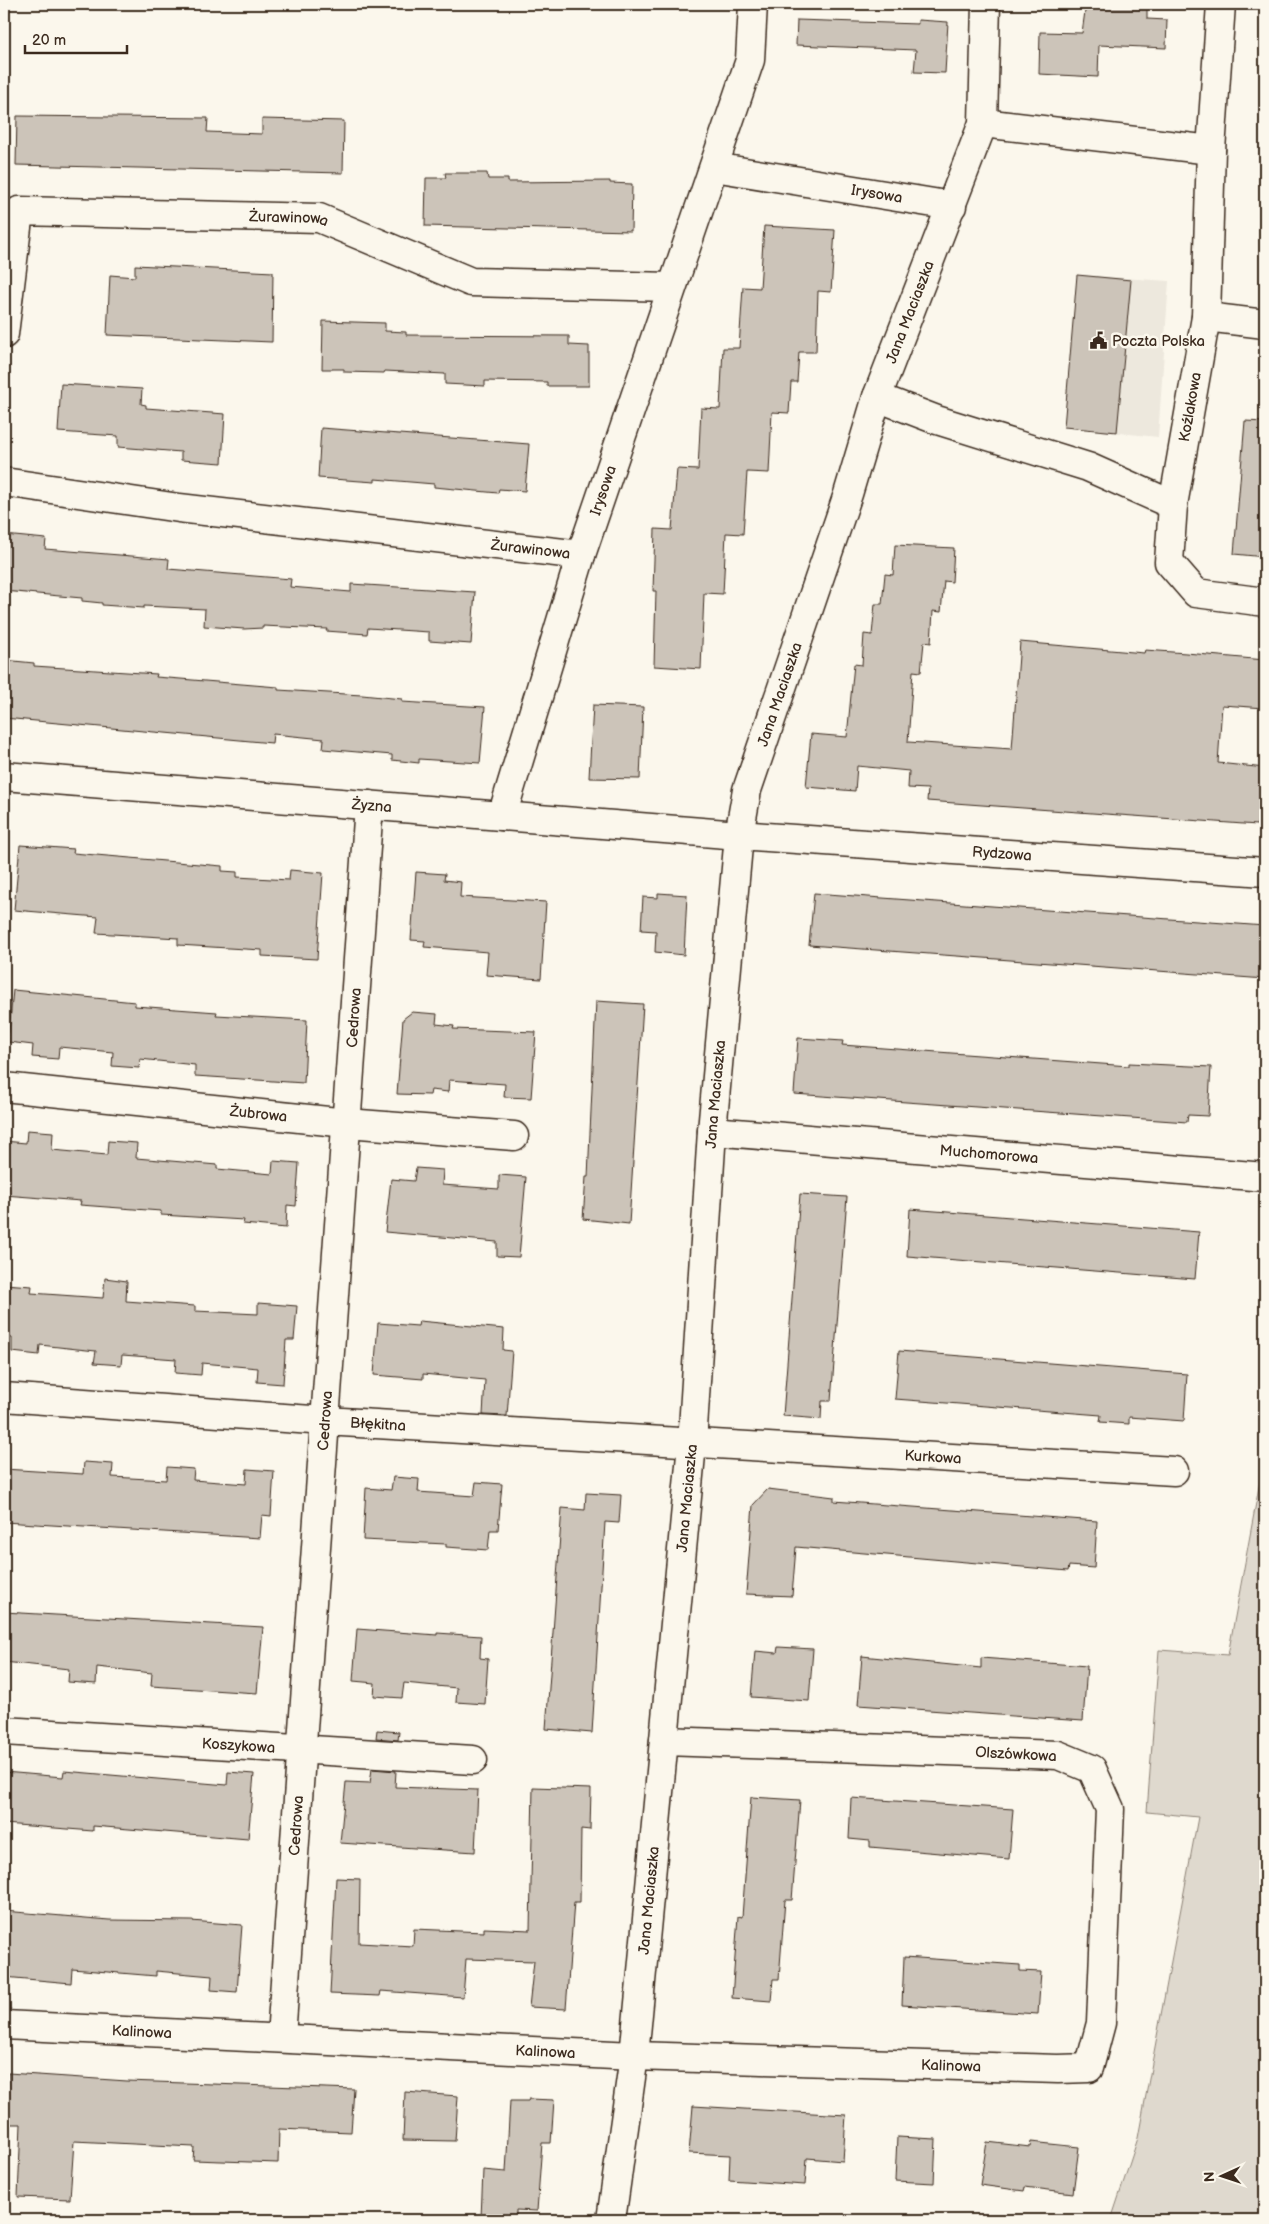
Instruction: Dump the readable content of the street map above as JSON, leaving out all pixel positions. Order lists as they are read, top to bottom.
{
  "streets": {
    "street": [
      "Irysowa",
      "Żurawinowa",
      "Jana Maciaszka",
      "Koźlakowa",
      "Żyzna",
      "Rydzowa",
      "Cedrowa",
      "Żubrowa",
      "Muchomorowa",
      "Błękitna",
      "Kurkowa",
      "Koszykowa",
      "Olszówkowa",
      "Kalinowa"
    ]
  },
  "crossings": [
    ["Irysowa", "Żurawinowa"],
    ["Irysowa", "Jana Maciaszka"],
    ["Irysowa", "Żyzna"],
    ["Jana Maciaszka", "Żyzna"],
    ["Jana Maciaszka", "Rydzowa"],
    ["Jana Maciaszka", "Muchomorowa"],
    ["Jana Maciaszka", "Błękitna"],
    ["Jana Maciaszka", "Kurkowa"],
    ["Jana Maciaszka", "Olszówkowa"],
    ["Jana Maciaszka", "Kalinowa"],
    ["Żyzna", "Rydzowa"],
    ["Żyzna", "Cedrowa"],
    ["Cedrowa", "Żubrowa"],
    ["Cedrowa", "Błękitna"],
    ["Cedrowa", "Koszykowa"],
    ["Cedrowa", "Kalinowa"],
    ["Błękitna", "Kurkowa"],
    ["Olszówkowa", "Kalinowa"]
  ],
  "places": {
    "public building": ["Poczta Polska"]
  },
  "scale_bar": "20 m",
  "north": "left"
}
